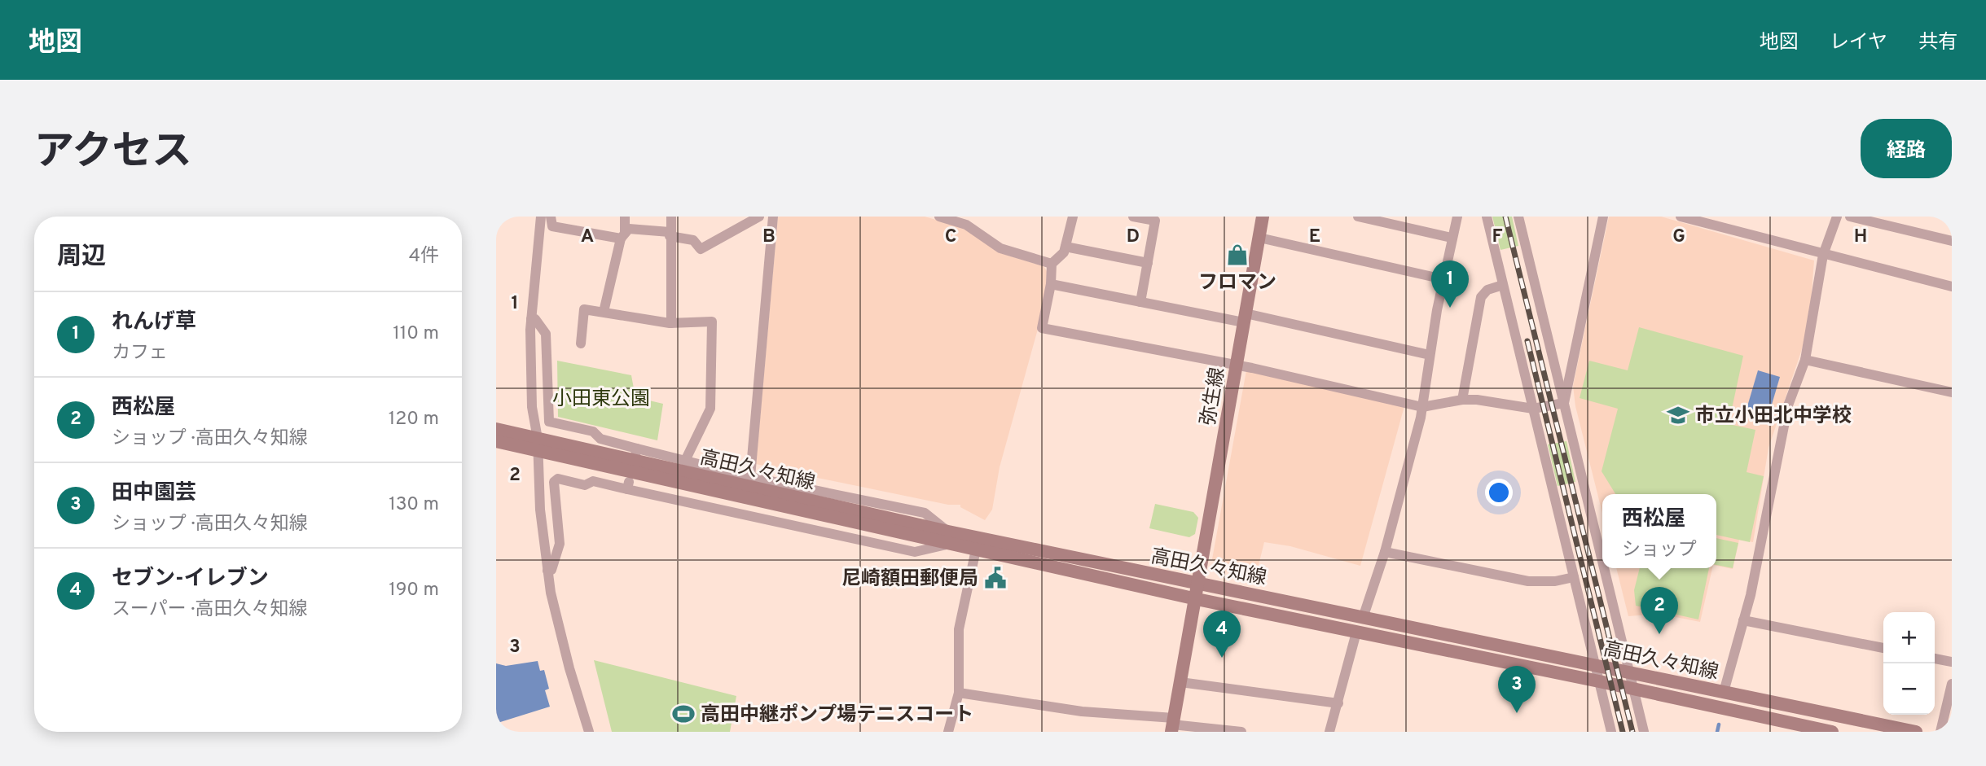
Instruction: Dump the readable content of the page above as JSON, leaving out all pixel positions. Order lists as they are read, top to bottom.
{
  "streets": {
    "main road": ["弥生線", "高田久々知線"]
  },
  "crossings": [
    ["弥生線", "高田久々知線"]
  ],
  "parks": ["小田東公園"],
  "places": {
    "shop": ["フロマン"],
    "school or university": ["市立小田北中学校"],
    "public building": ["尼崎額田郵便局"],
    "sports": ["高田中継ポンプ場テニスコート"]
  },
  "page": {
    "header": "地図",
    "nav": ["地図", "レイヤ", "共有"],
    "title": "アクセス",
    "buttons": "経路",
    "heading": ["周辺", "4件"],
    "pins": [
      "1",
      "2",
      "4",
      "3"
    ],
    "list": [
      {
        "mark": "1",
        "name": "れんげ草",
        "note": "カフェ",
        "value": "110 m"
      },
      {
        "mark": "2",
        "name": "西松屋",
        "note": "ショップ · 高田久々知線",
        "value": "120 m"
      },
      {
        "mark": "3",
        "name": "田中園芸",
        "note": "ショップ · 高田久々知線",
        "value": "130 m"
      },
      {
        "mark": "4",
        "name": "セブン-イレブン",
        "note": "スーパー · 高田久々知線",
        "value": "190 m"
      }
    ],
    "popup": ["西松屋", "ショップ"],
    "map_buttons": ["+", "−"]
  },
  "grid": {
    "columns": [
      "A",
      "B",
      "C",
      "D",
      "E",
      "F",
      "G",
      "H"
    ],
    "rows": ["1", "2", "3"]
  }
}
